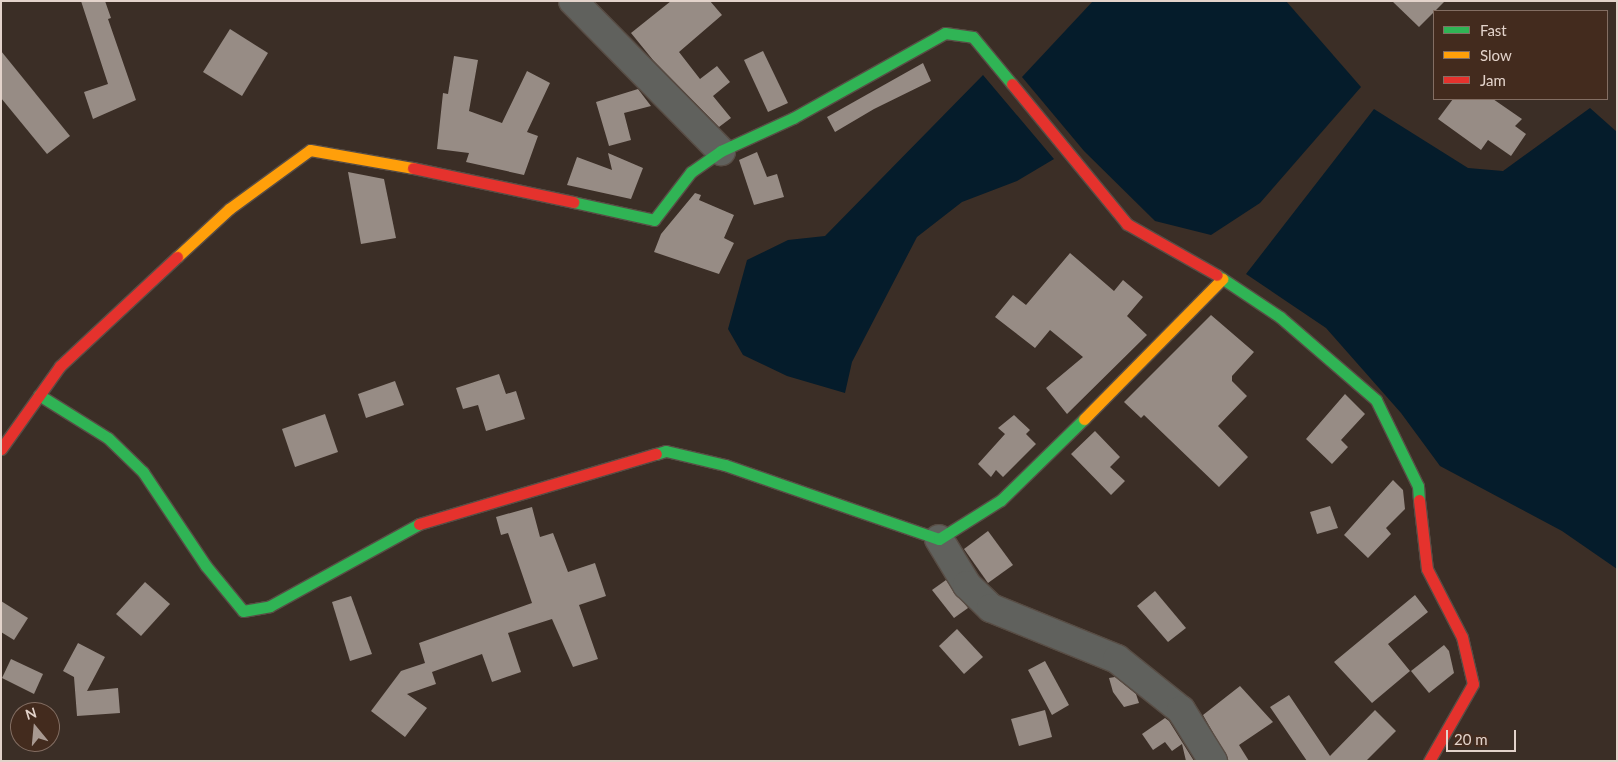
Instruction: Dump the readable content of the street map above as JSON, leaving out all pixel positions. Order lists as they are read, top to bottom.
{
  "legend": ["Fast", "Slow", "Jam"],
  "scale_bar": "20 m",
  "north": "top"
}
